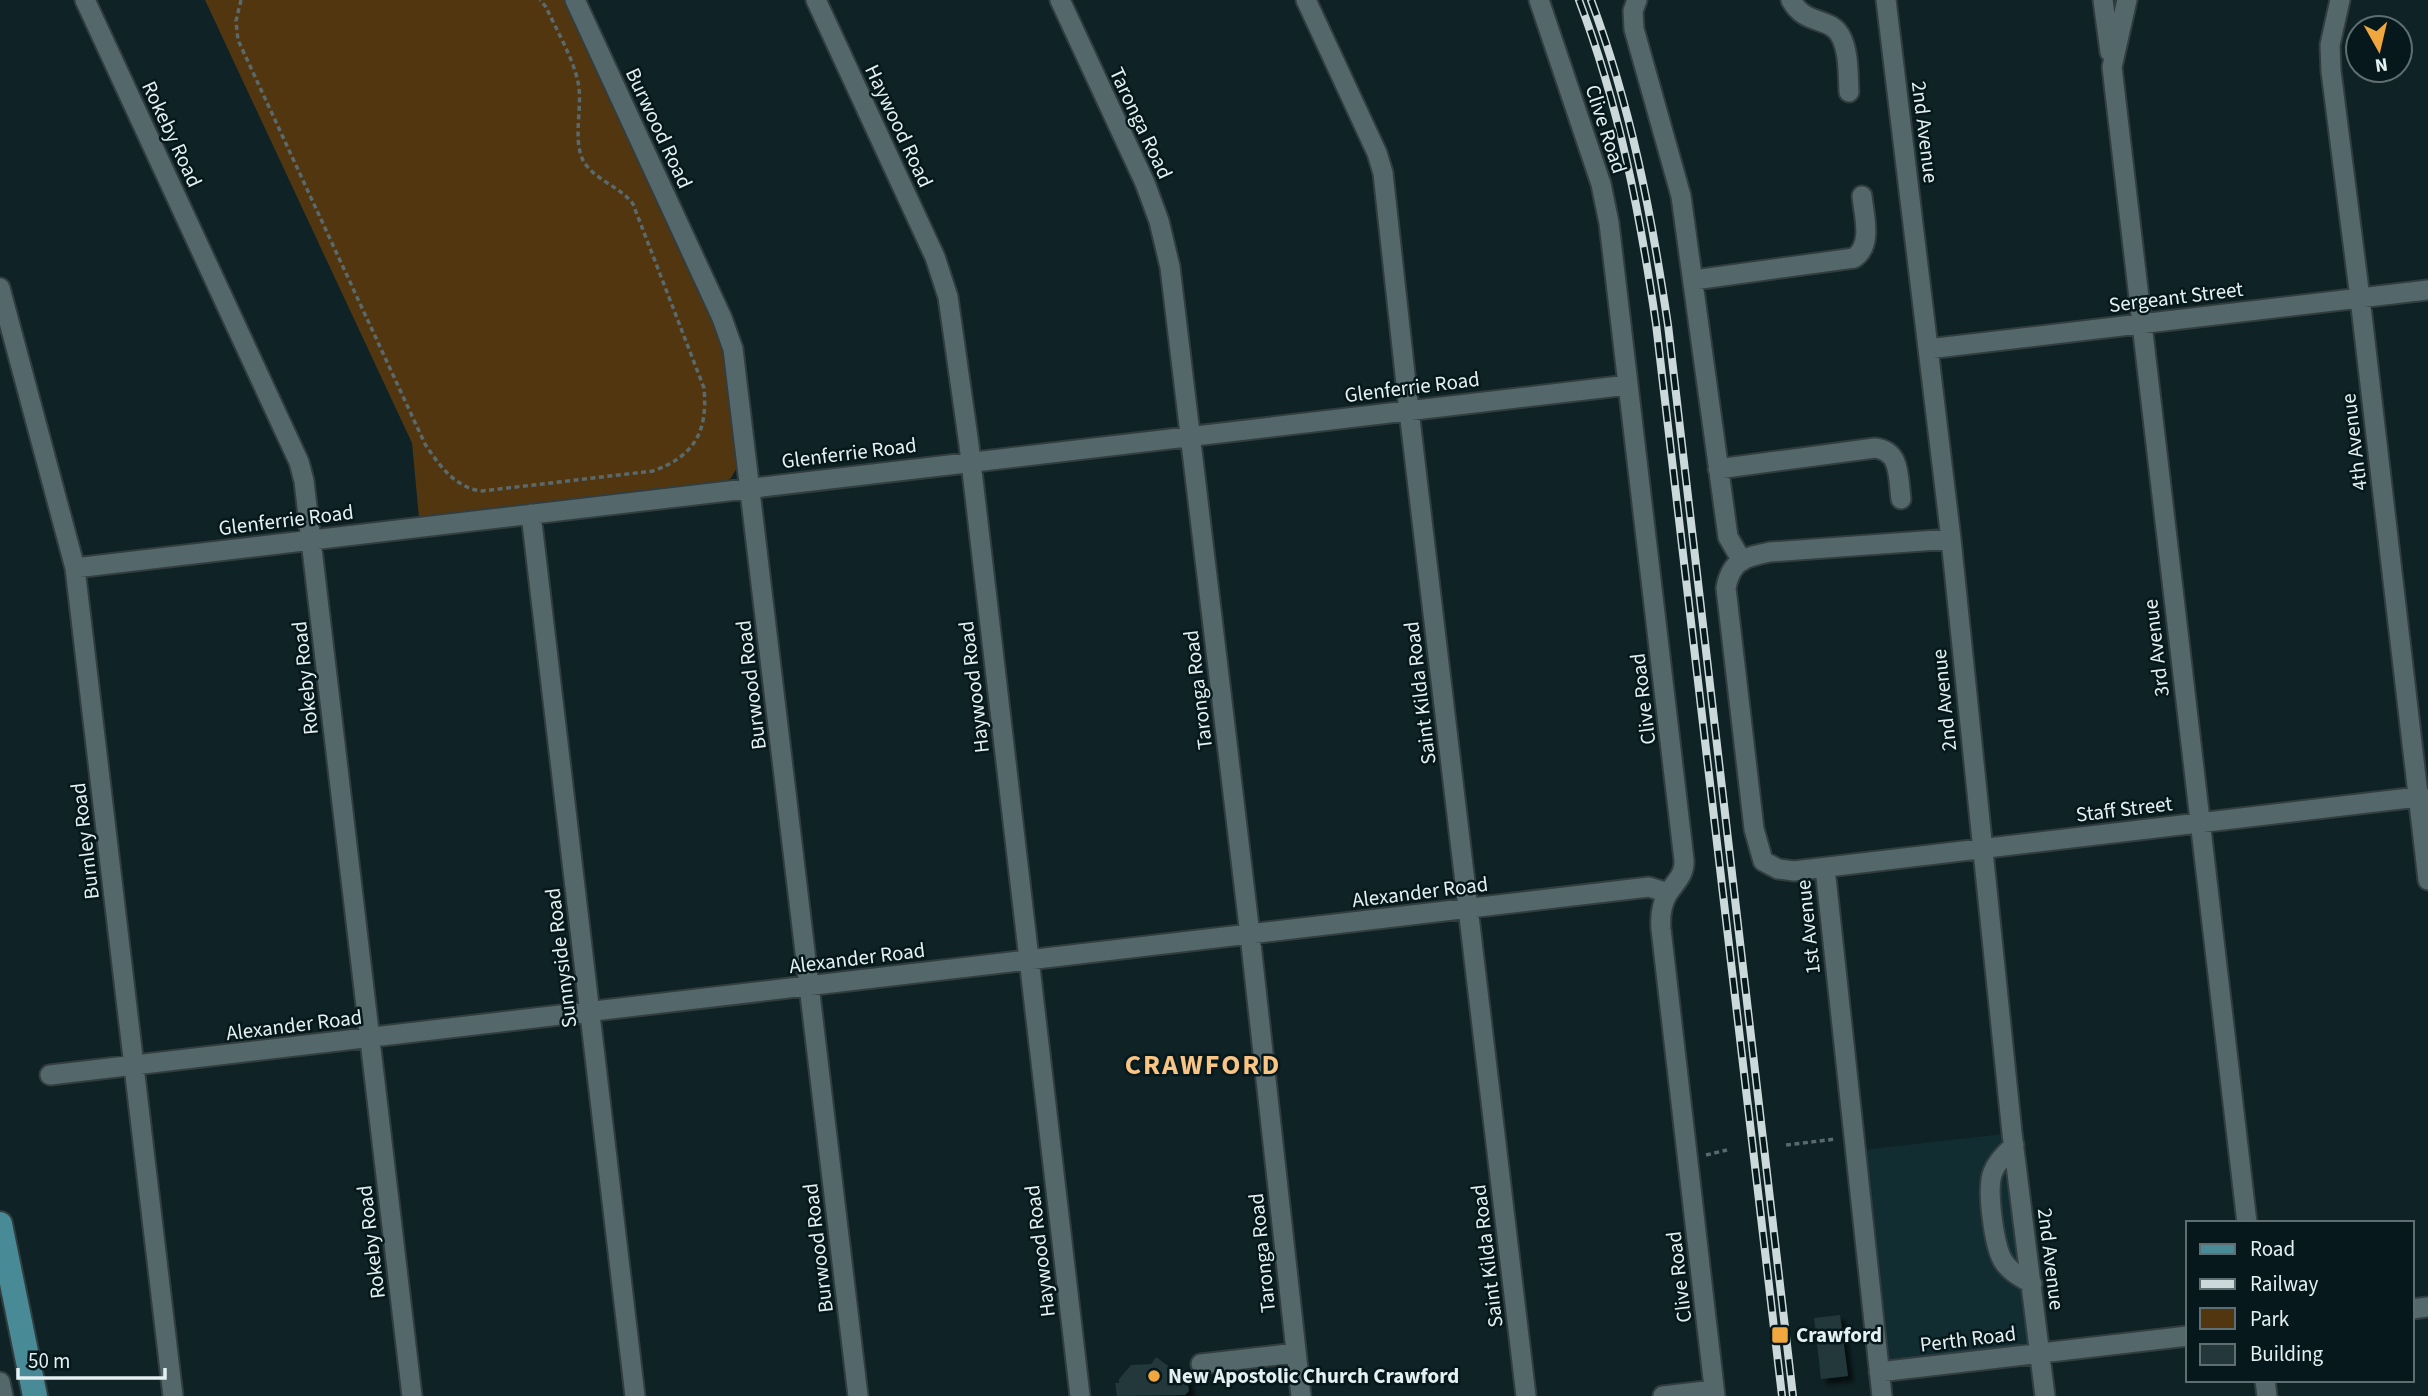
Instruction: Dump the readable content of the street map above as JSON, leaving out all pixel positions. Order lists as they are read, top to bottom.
{
  "streets": {
    "street": [
      "Taronga Road",
      "Haywood Road",
      "Burwood Road",
      "Clive Road",
      "2nd Avenue",
      "Rokeby Road",
      "Sergeant Street",
      "Glenferrie Road",
      "4th Avenue",
      "3rd Avenue",
      "Saint Kilda Road",
      "Staff Street",
      "Burnley Road",
      "Alexander Road",
      "1st Avenue",
      "Sunnyside Road",
      "Perth Road"
    ]
  },
  "crossings": [
    ["Taronga Road", "Glenferrie Road"],
    ["Taronga Road", "Alexander Road"],
    ["Haywood Road", "Glenferrie Road"],
    ["Haywood Road", "Alexander Road"],
    ["Burwood Road", "Glenferrie Road"],
    ["Burwood Road", "Alexander Road"],
    ["Clive Road", "Glenferrie Road"],
    ["Clive Road", "Alexander Road"],
    ["2nd Avenue", "Sergeant Street"],
    ["2nd Avenue", "Staff Street"],
    ["2nd Avenue", "Perth Road"],
    ["Rokeby Road", "Glenferrie Road"],
    ["Rokeby Road", "Alexander Road"],
    ["Sergeant Street", "4th Avenue"],
    ["Sergeant Street", "3rd Avenue"],
    ["Glenferrie Road", "Saint Kilda Road"],
    ["Glenferrie Road", "Burnley Road"],
    ["Glenferrie Road", "Sunnyside Road"],
    ["4th Avenue", "Staff Street"],
    ["3rd Avenue", "Staff Street"],
    ["Saint Kilda Road", "Alexander Road"],
    ["Staff Street", "1st Avenue"],
    ["Burnley Road", "Alexander Road"],
    ["Alexander Road", "Sunnyside Road"],
    ["1st Avenue", "Perth Road"]
  ],
  "districts": ["CRAWFORD"],
  "places": {
    "transit": ["Crawford"],
    "other": ["New Apostolic Church Crawford"]
  },
  "legend": [
    "Road",
    "Railway",
    "Park",
    "Building"
  ],
  "scale_bar": "50 m",
  "north": "bottom"
}
